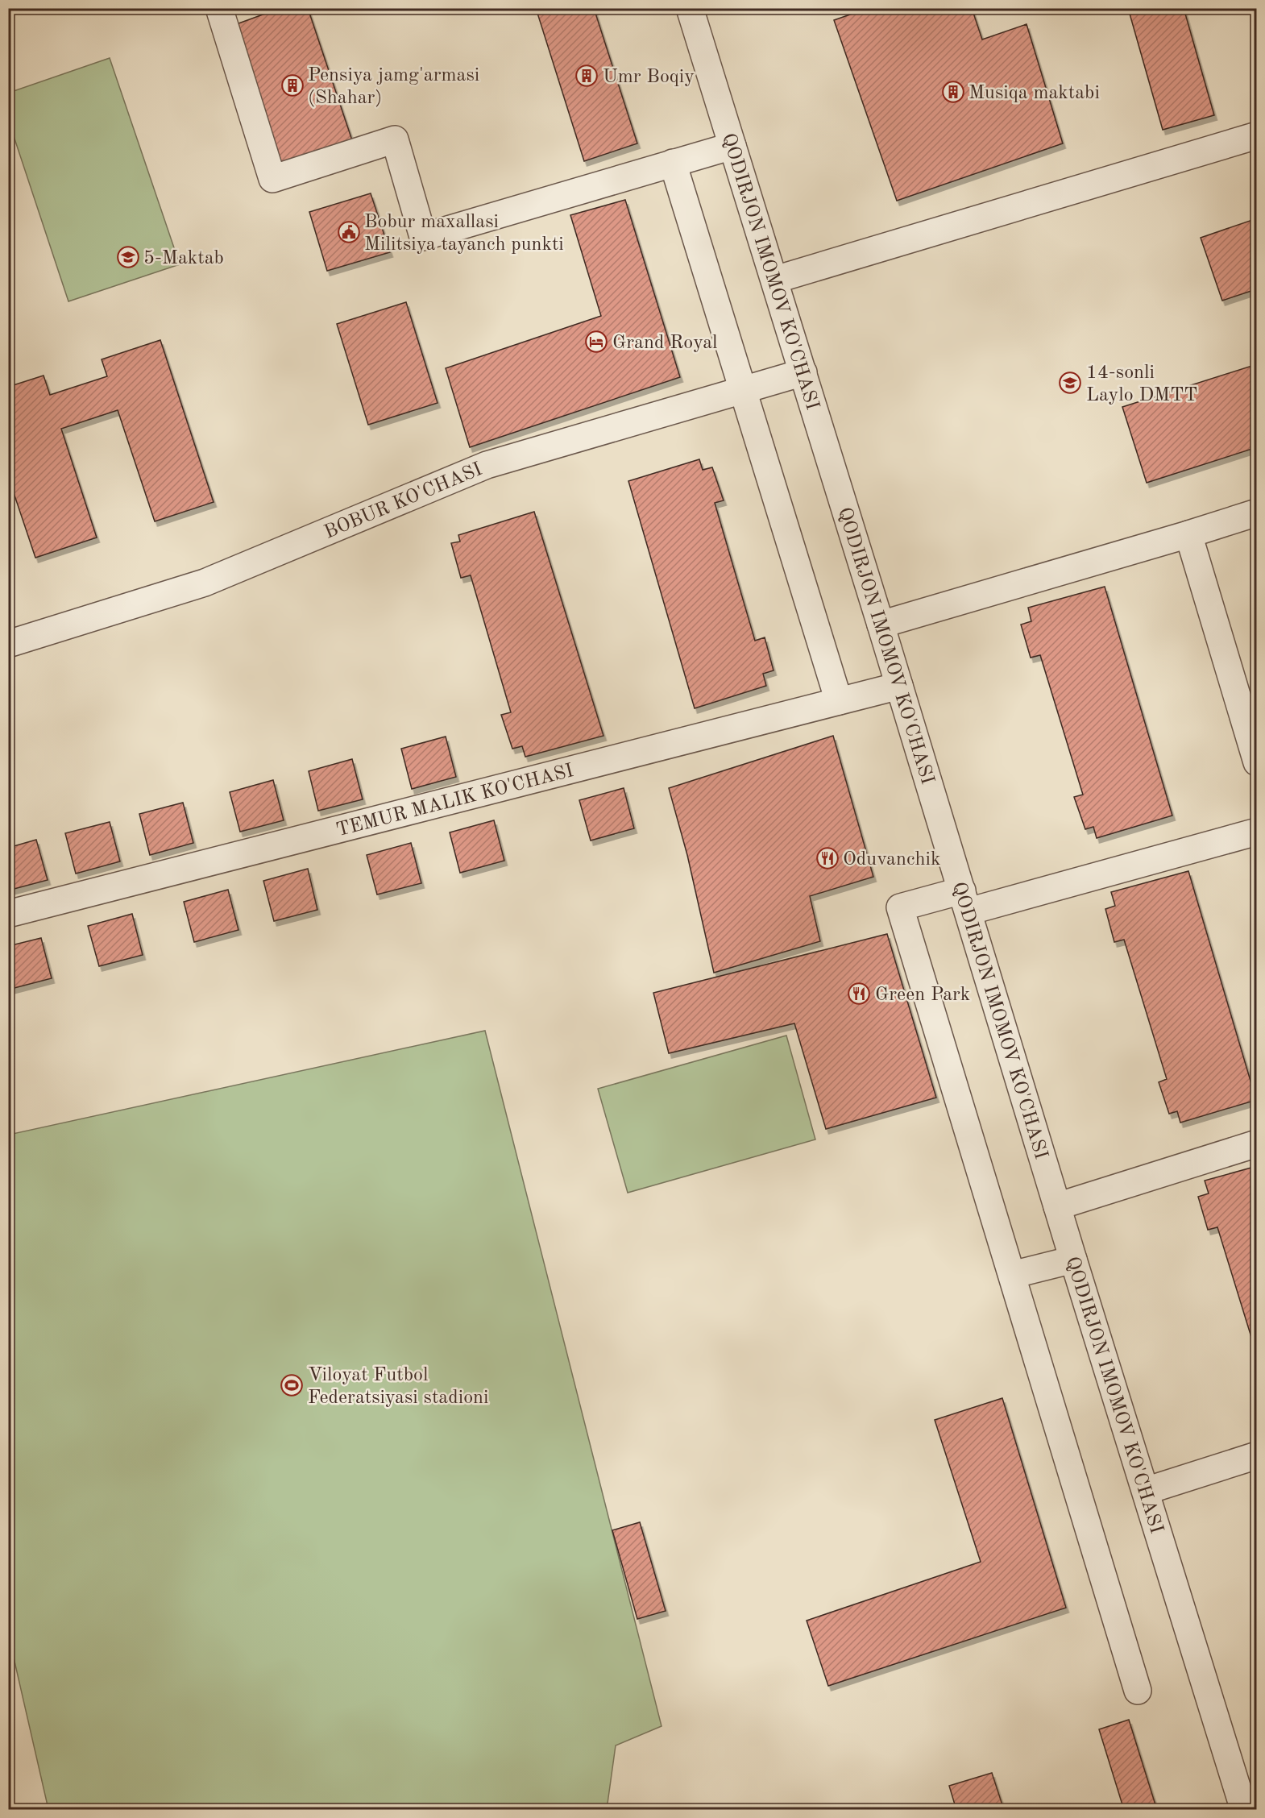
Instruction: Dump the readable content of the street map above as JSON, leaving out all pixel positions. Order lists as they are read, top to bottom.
{
  "streets": {
    "street": ["QODIRJON IMOMOV KO'CHASI", "BOBUR KO'CHASI", "TEMUR MALIK KO'CHASI"]
  },
  "crossings": [
    ["QODIRJON IMOMOV KO'CHASI", "BOBUR KO'CHASI"],
    ["QODIRJON IMOMOV KO'CHASI", "TEMUR MALIK KO'CHASI"]
  ],
  "places": {
    "building": ["Umr Boqiy", "Pensiya jamg'armasi (Shahar)", "Musiqa maktabi"],
    "public building": ["Bobur maxallasi Militsiya tayanch punkti"],
    "school or university": ["5-Maktab", "14-sonli Laylo DMTT"],
    "hotel": ["Grand Royal"],
    "restaurant": ["Oduvanchik", "Green Park"],
    "sports": ["Viloyat Futbol Federatsiyasi stadioni"]
  }
}
